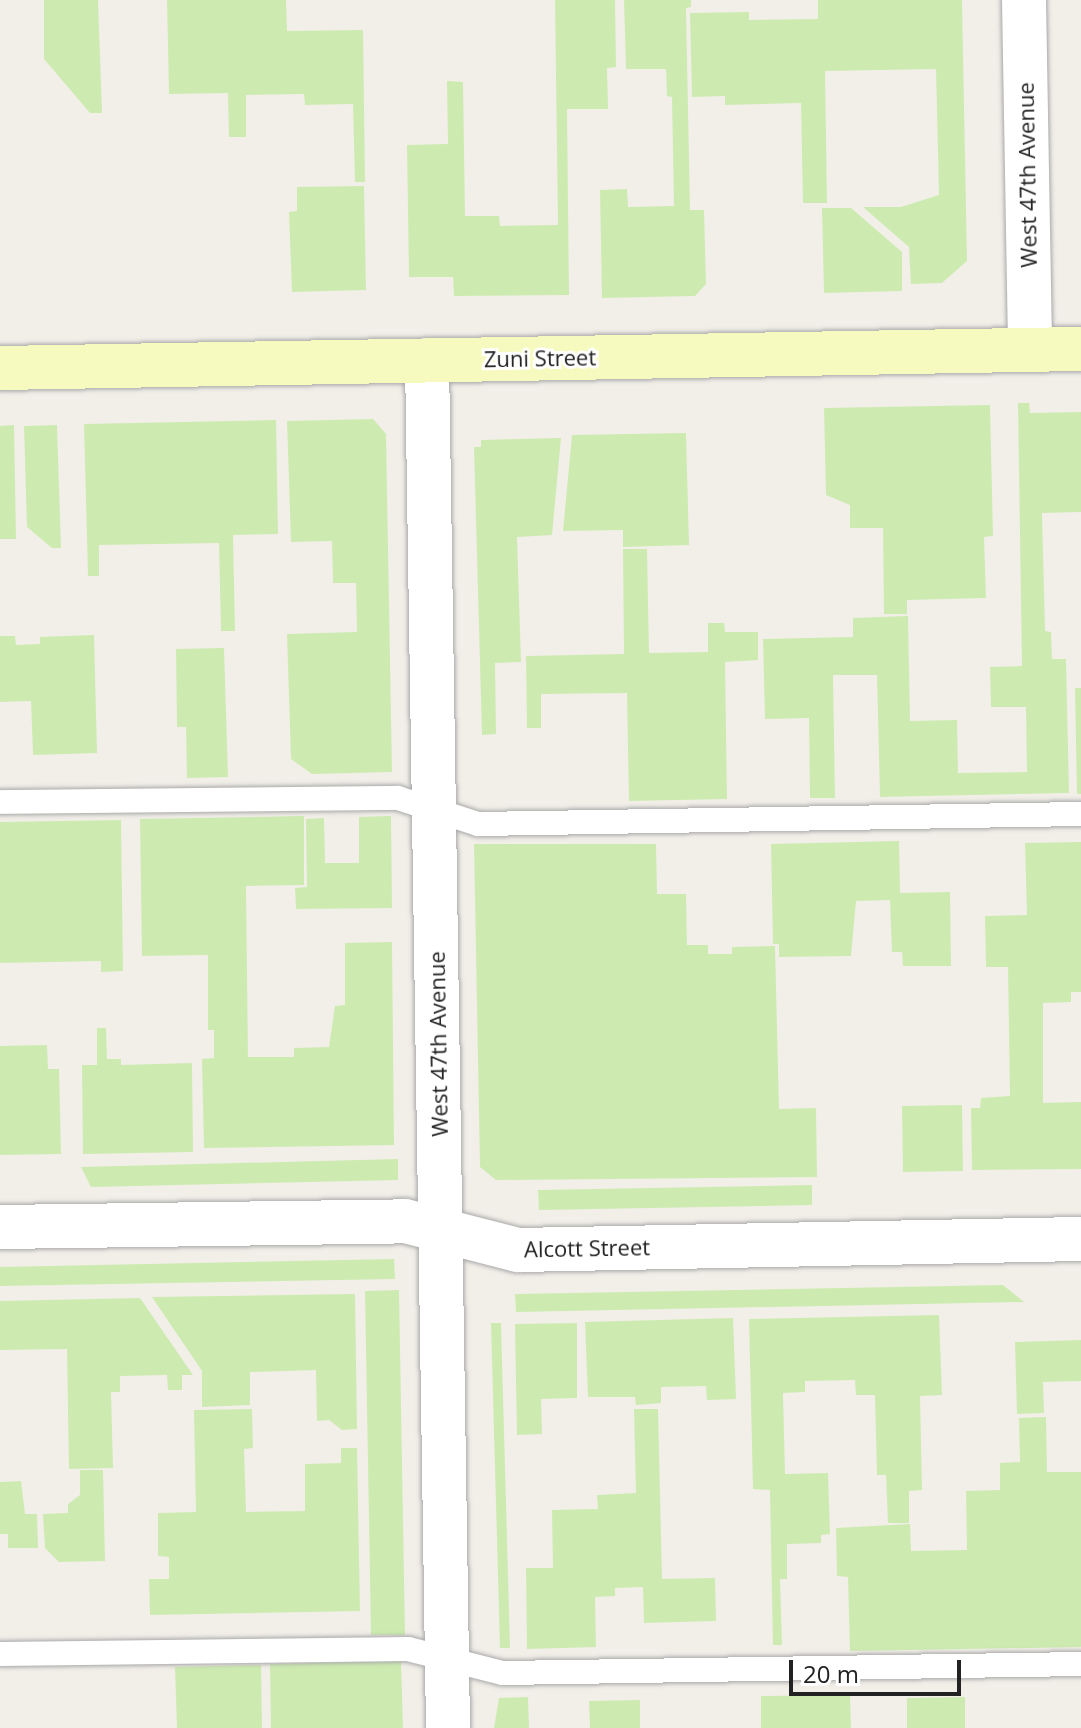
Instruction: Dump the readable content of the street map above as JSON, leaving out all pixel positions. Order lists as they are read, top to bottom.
{
  "streets": {
    "street": ["West 47th Avenue", "Zuni Street", "Alcott Street"]
  },
  "crossings": [
    ["West 47th Avenue", "Zuni Street"],
    ["West 47th Avenue", "Alcott Street"]
  ],
  "scale_bar": "20 m"
}
